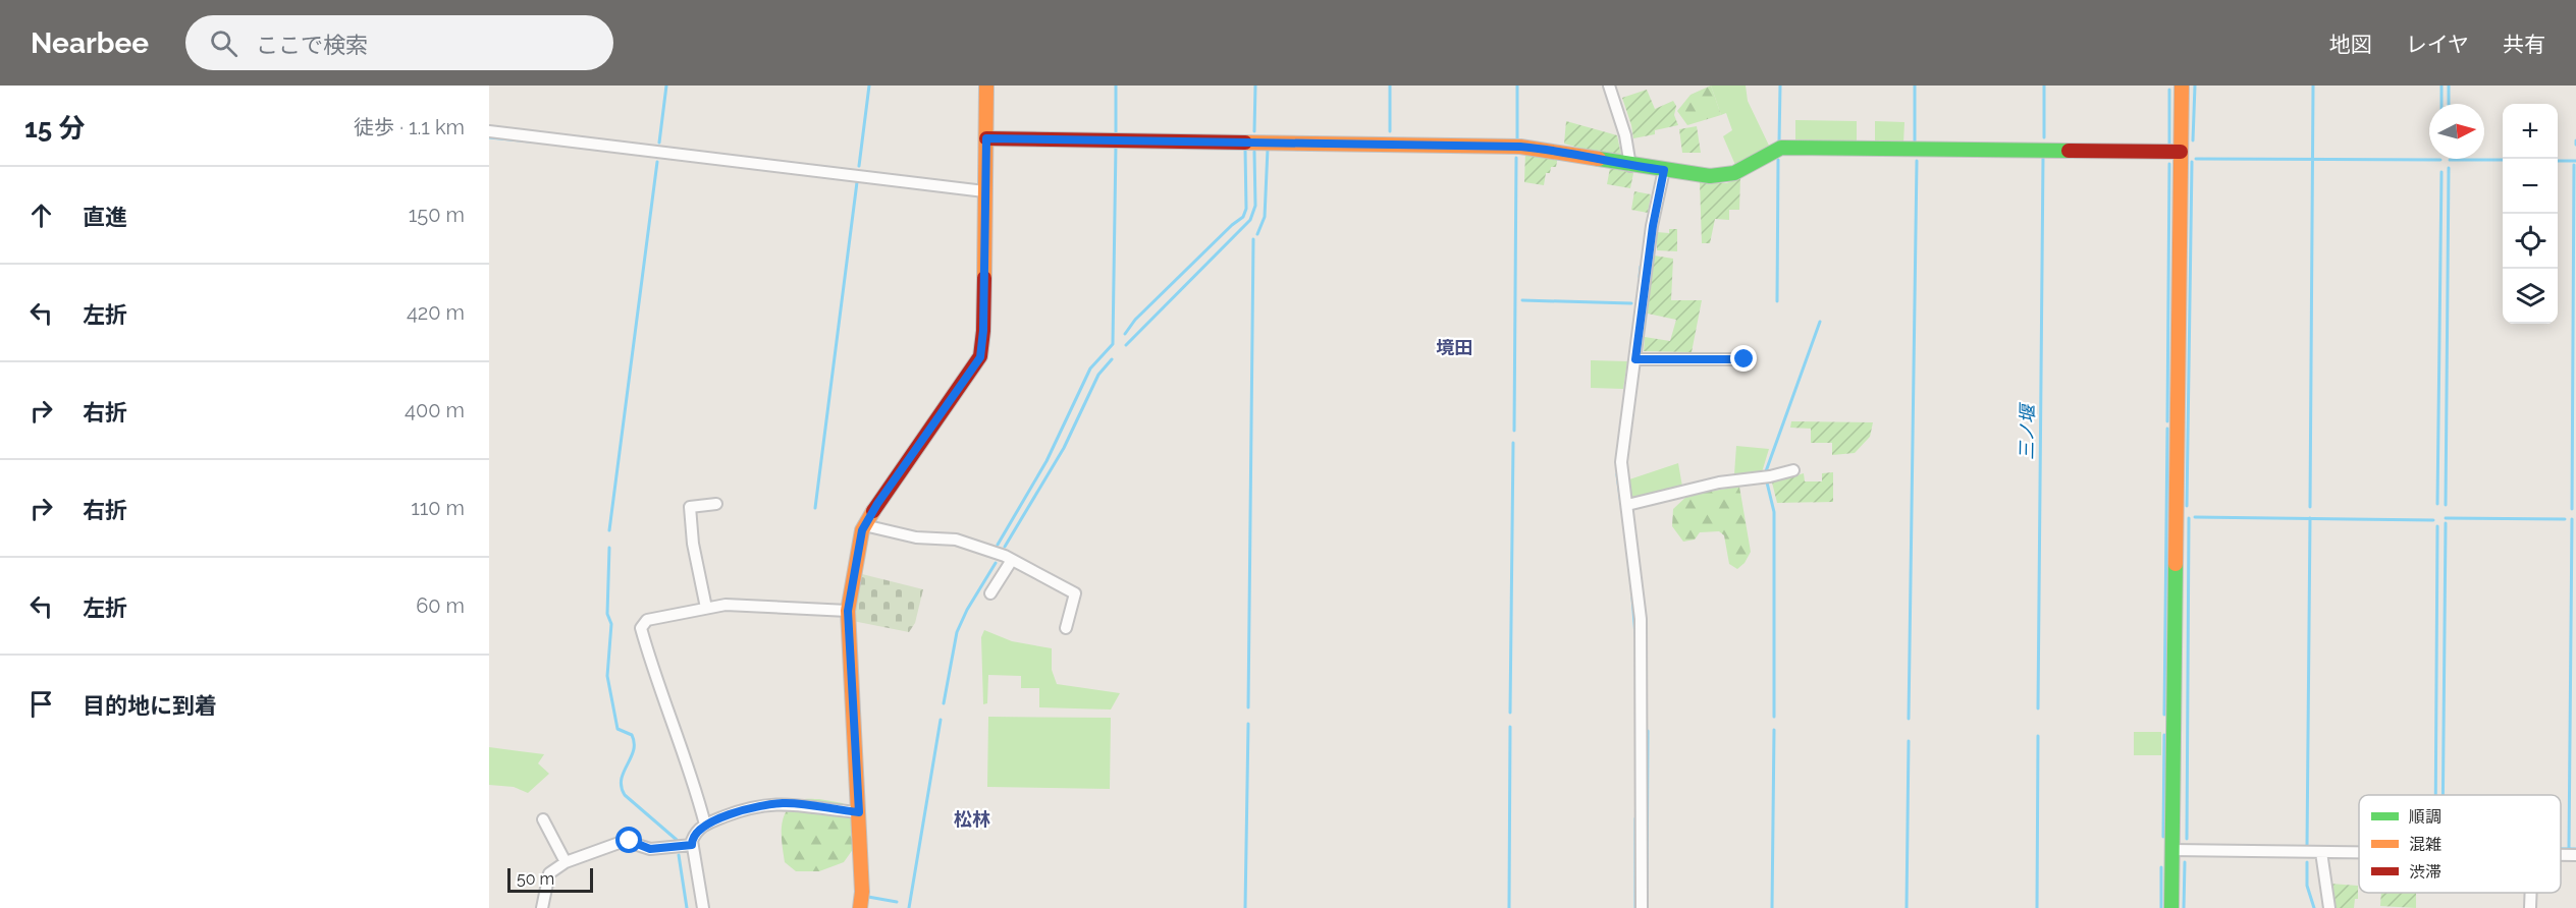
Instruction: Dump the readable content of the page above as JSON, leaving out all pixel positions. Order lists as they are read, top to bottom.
{
  "districts": ["境田", "松林"],
  "water": ["三ノ堰"],
  "legend": ["順調", "混雑", "渋滞"],
  "scale_bar": "50 m",
  "north": "right",
  "page": {
    "header": "Nearbee",
    "search": "ここで検索",
    "nav": ["地図", "レイヤ", "共有"],
    "heading": ["15 分", "徒歩 · 1.1 km"],
    "map_buttons": ["+", "−"],
    "list": [
      ["直進", "150 m"],
      ["左折", "420 m"],
      ["右折", "400 m"],
      ["右折", "110 m"],
      ["左折", "60 m"],
      "目的地に到着"
    ],
    "scale": "50 m"
  }
}
